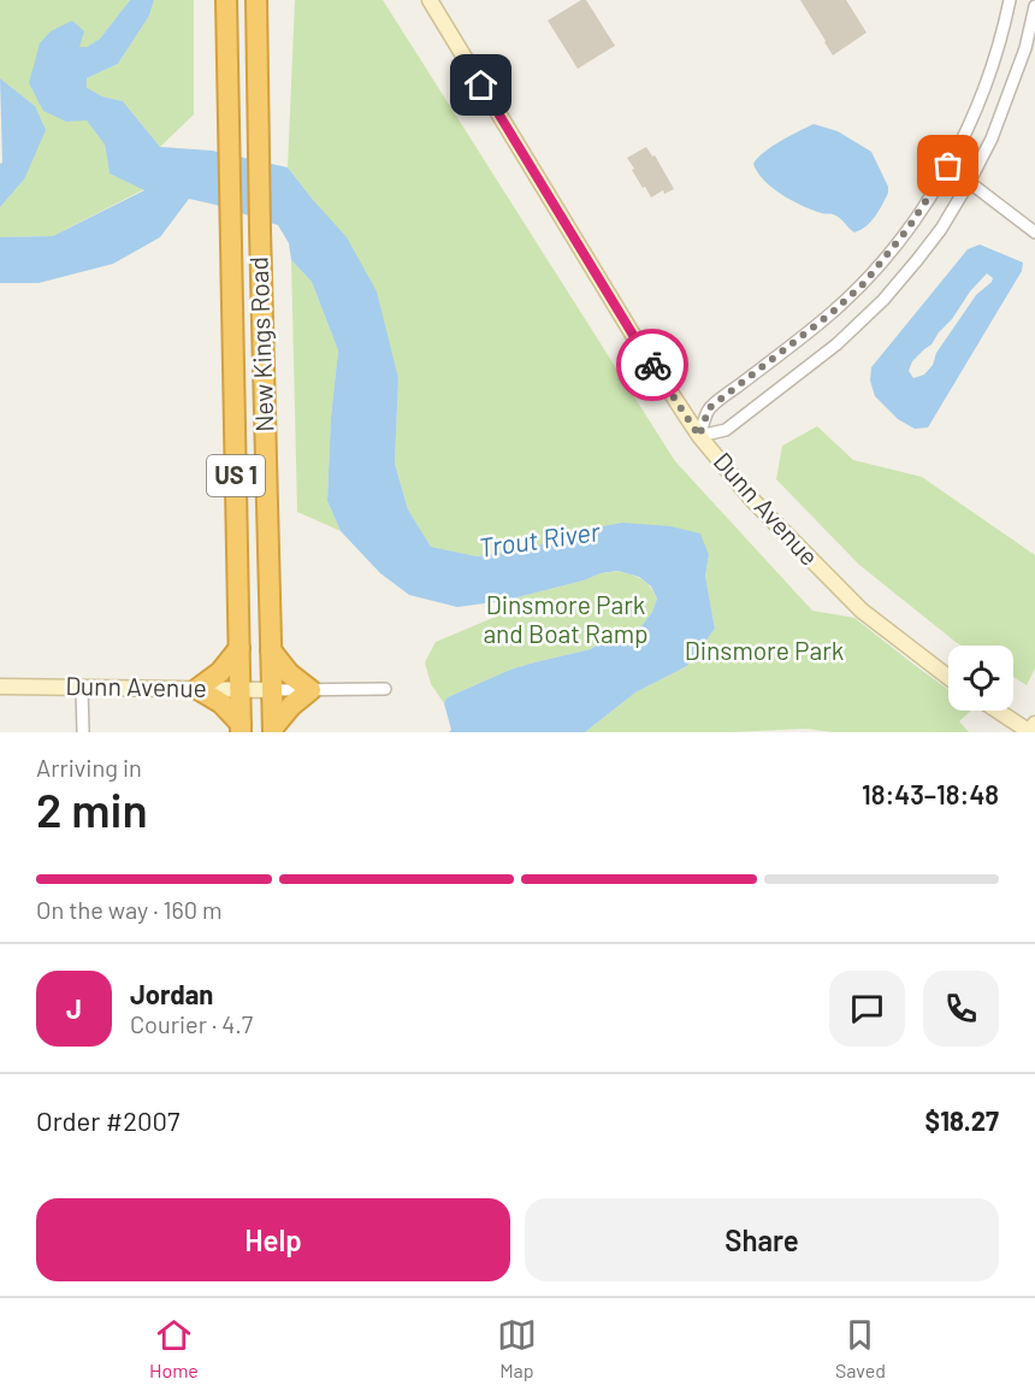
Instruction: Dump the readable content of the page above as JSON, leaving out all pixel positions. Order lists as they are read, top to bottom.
{
  "streets": {
    "highway": ["New Kings Road", "US 1"],
    "main road": ["Dunn Avenue"]
  },
  "crossings": [
    ["New Kings Road", "Dunn Avenue"]
  ],
  "water": ["Trout River"],
  "parks": ["Dinsmore Park and Boat Ramp", "Dinsmore Park"],
  "page": {
    "heading": ["2 min", "Arriving in", "18:43–18:48"],
    "panel": [
      "Jordan",
      "Courier · 4.7",
      "Order #2007",
      "$18.27"
    ],
    "bar": "On the way · 160 m",
    "round": "J",
    "buttons": ["Help", "Share"],
    "tabs": ["Home", "Map", "Saved"]
  }
}
